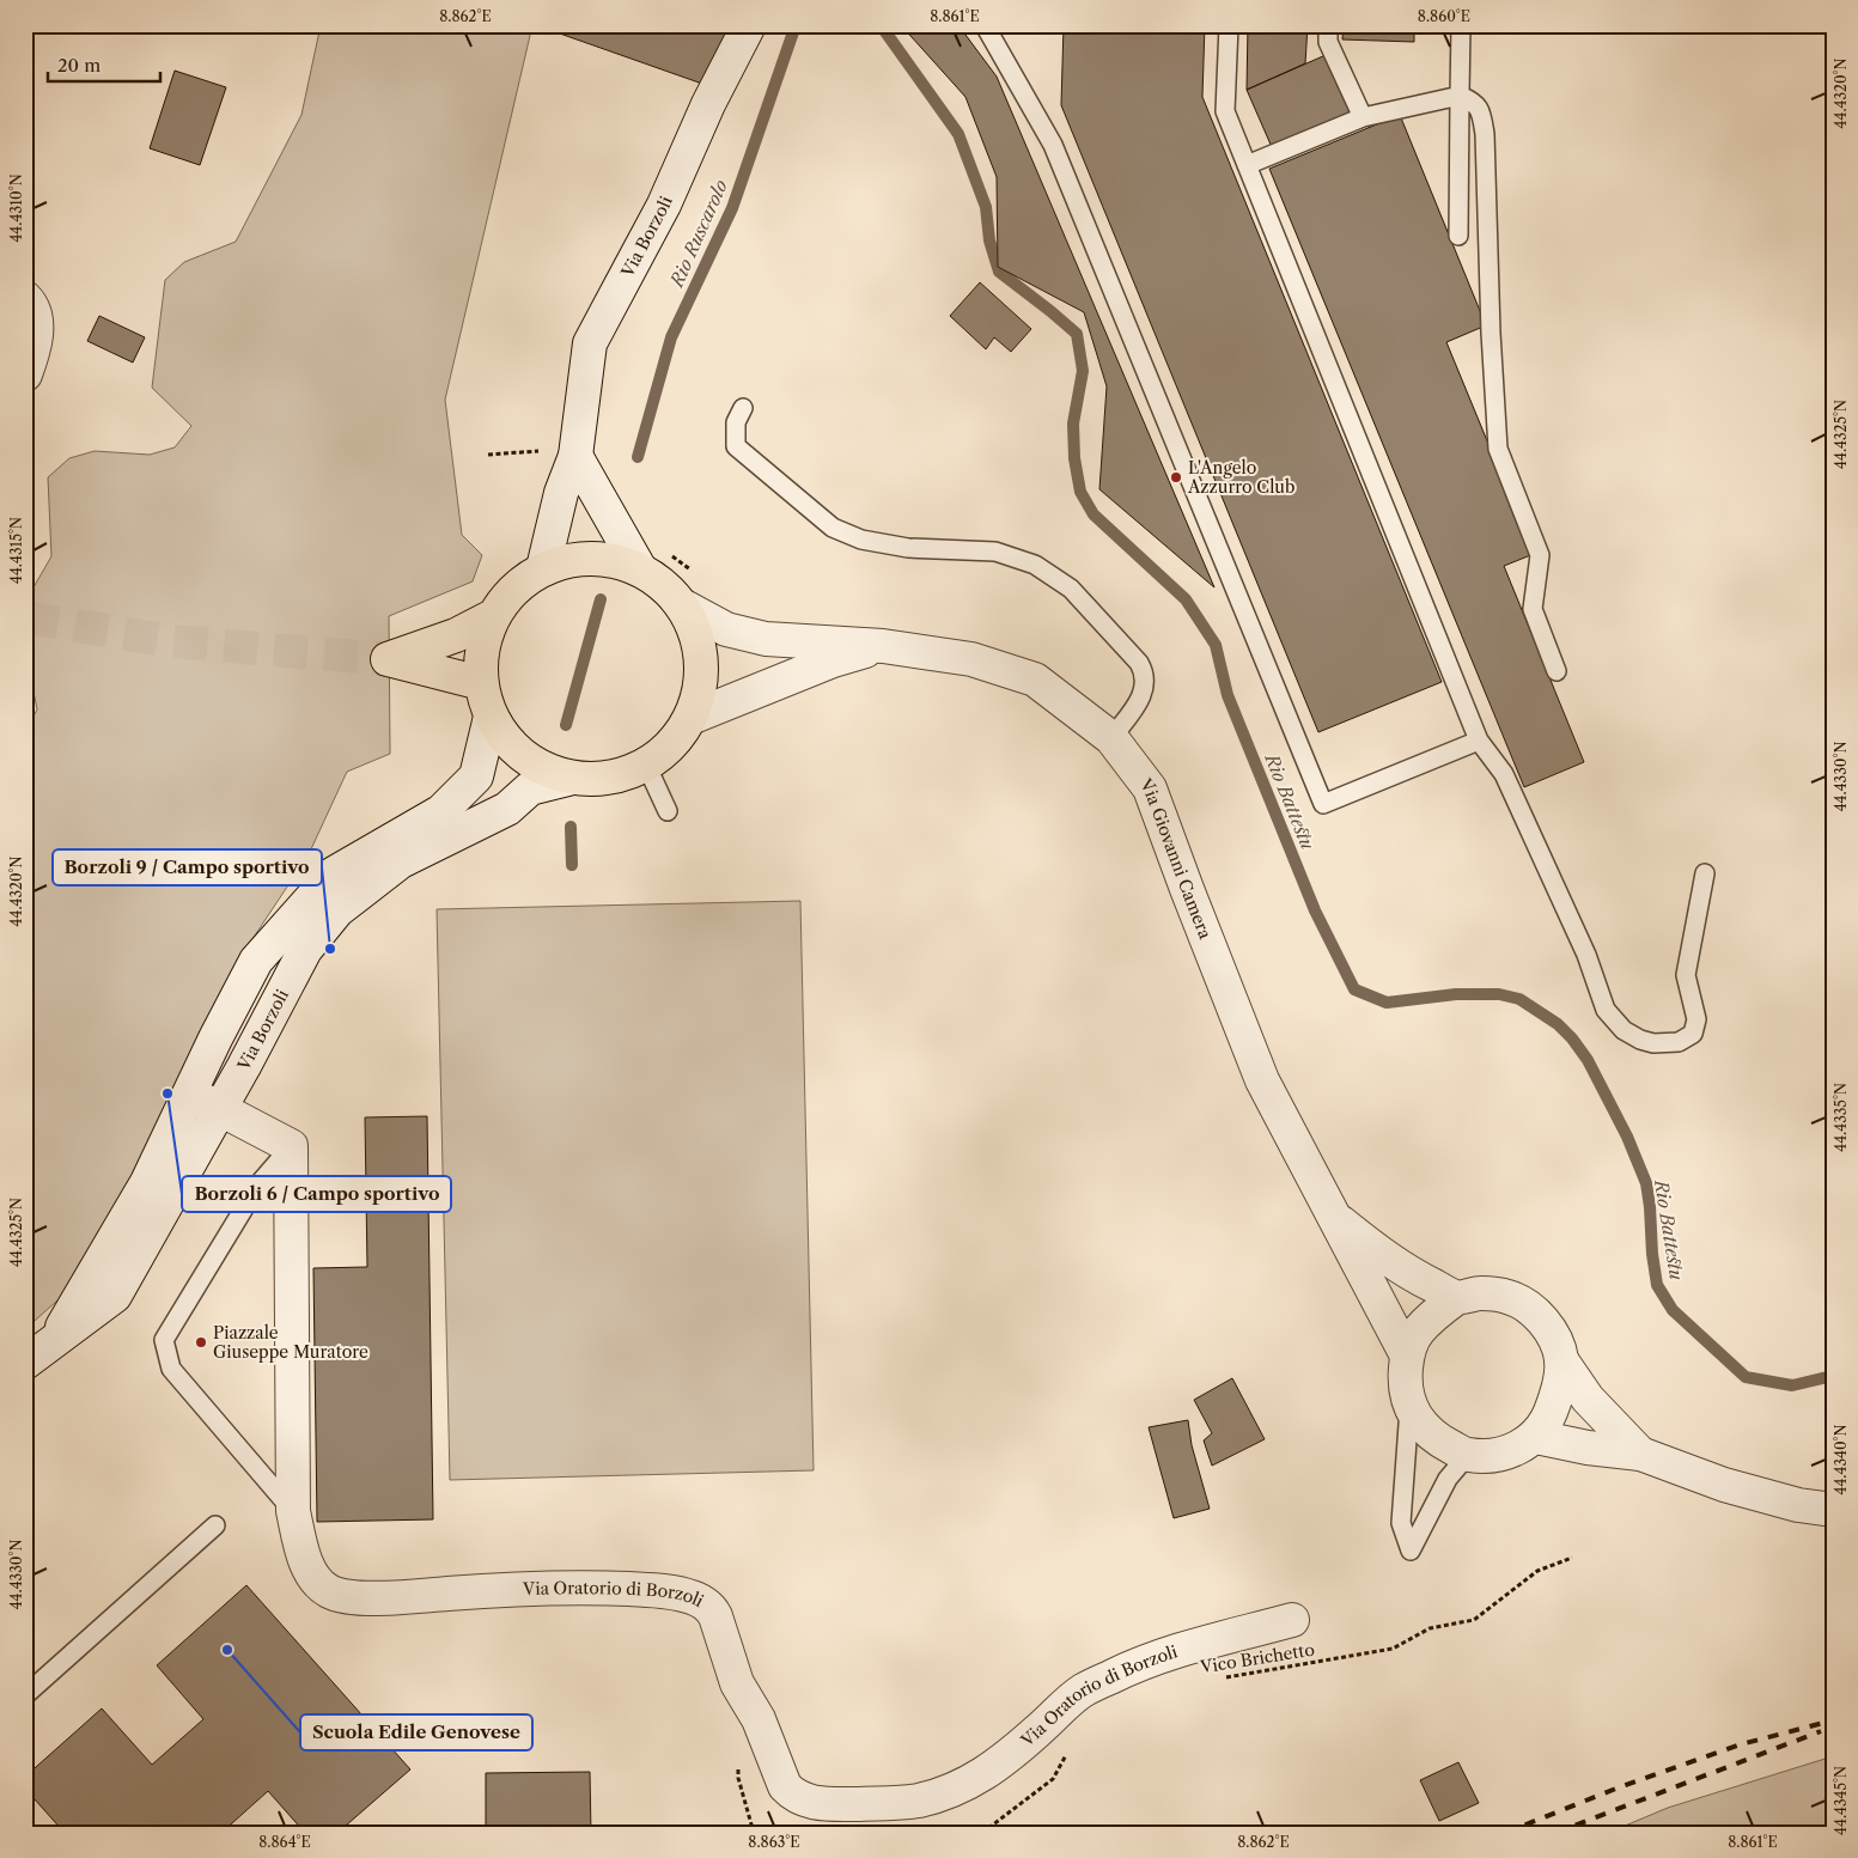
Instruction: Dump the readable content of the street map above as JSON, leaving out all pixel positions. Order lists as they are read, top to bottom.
{
  "streets": {
    "main road": ["Via Borzoli"],
    "street": ["Via Giovanni Camera", "Via Oratorio di Borzoli"],
    "path": ["Vico Brichetto"]
  },
  "crossings": [
    ["Via Borzoli", "Via Giovanni Camera"]
  ],
  "water": ["Rio Ruscarolo", "Rio Battestu"],
  "places": [
    "L'Angelo Azzurro Club",
    "Borzoli 9 / Campo sportivo",
    "Borzoli 6 / Campo sportivo",
    "Piazzale Giuseppe Muratore",
    "Scuola Edile Genovese"
  ],
  "scale_bar": "20 m",
  "coordinates": [
    "8.862°E",
    "8.861°E",
    "8.860°E",
    "44.4320°N",
    "44.4310°N",
    "44.4325°N",
    "44.4315°N",
    "44.4330°N",
    "44.4335°N",
    "44.4340°N",
    "44.4345°N",
    "8.864°E",
    "8.863°E"
  ]
}
